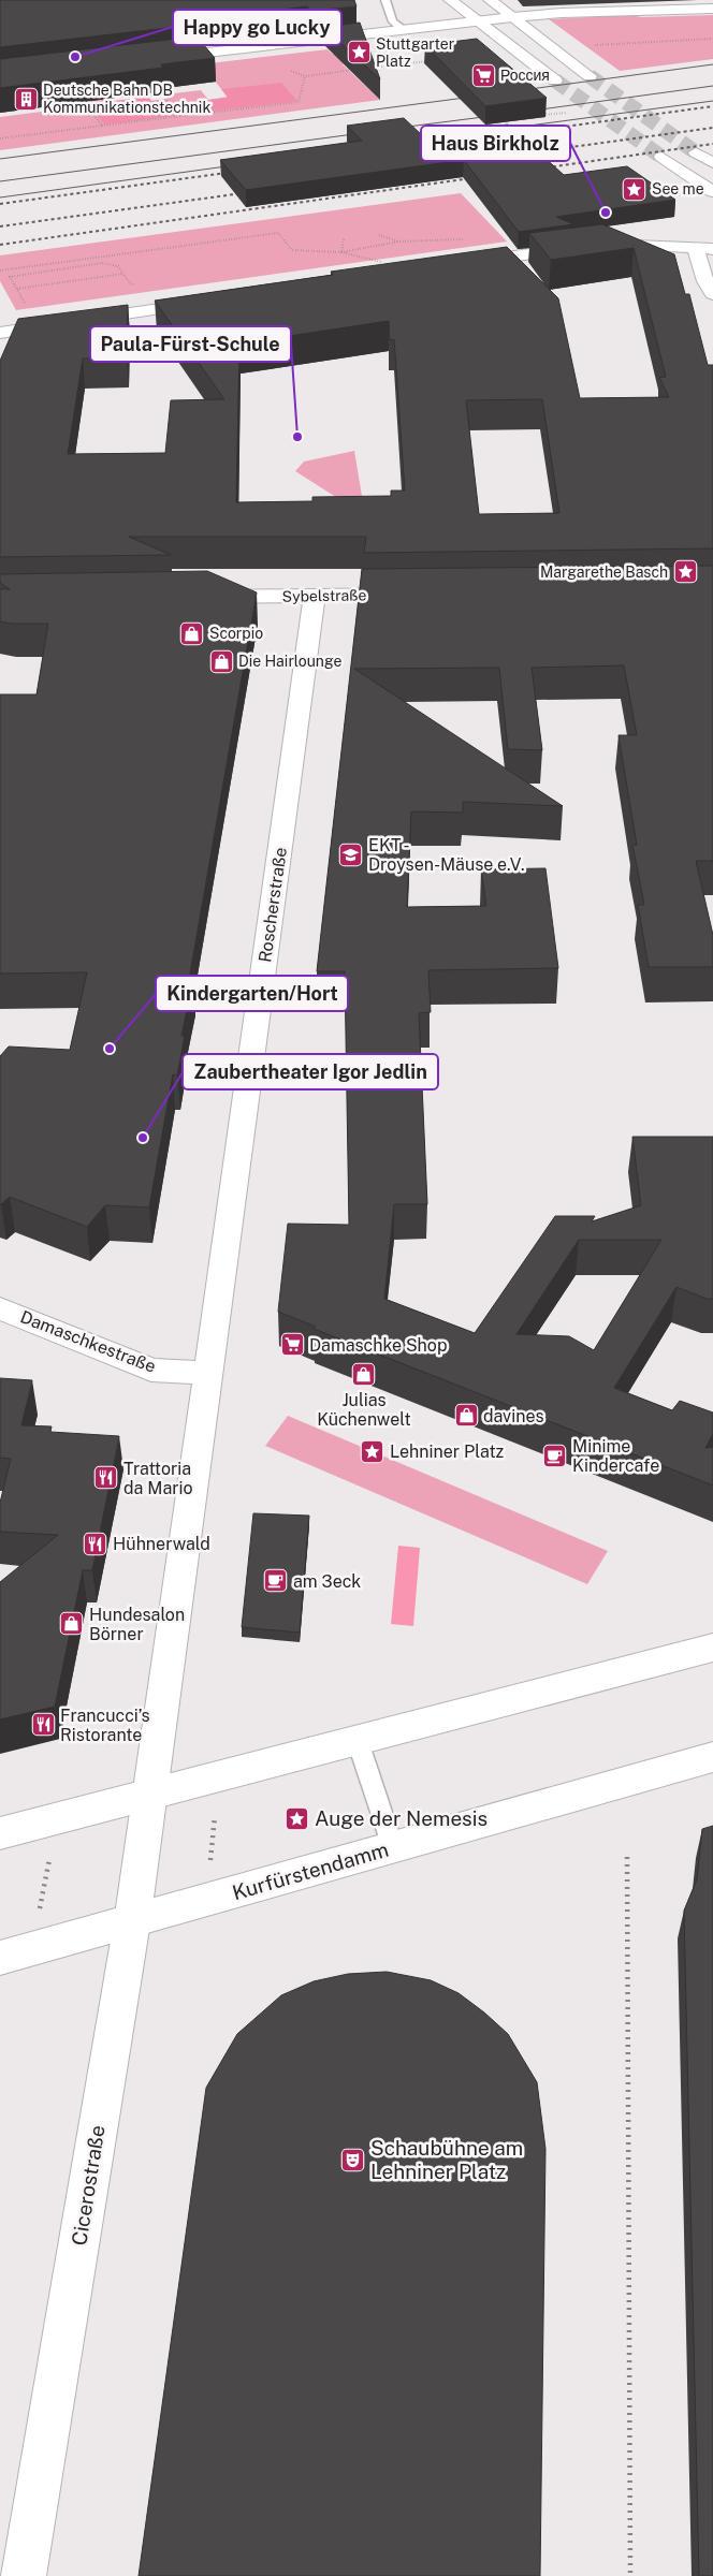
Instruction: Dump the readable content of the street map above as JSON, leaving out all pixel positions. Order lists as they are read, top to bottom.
{
  "streets": {
    "street": [
      "Sybelstraße",
      "Roscherstraße",
      "Damaschkestraße",
      "Kurfürstendamm",
      "Cicerostraße"
    ]
  },
  "crossings": [
    ["Sybelstraße", "Roscherstraße"],
    ["Roscherstraße", "Damaschkestraße"],
    ["Kurfürstendamm", "Cicerostraße"]
  ],
  "places": {
    "place": [
      "Stuttgarter Platz",
      "See me",
      "Margarethe Basch",
      "Lehniner Platz",
      "Auge der Nemesis"
    ],
    "other": [
      "Happy go Lucky",
      "Haus Birkholz",
      "Paula-Fürst-Schule",
      "Kindergarten/Hort",
      "Zaubertheater Igor Jedlin"
    ],
    "supermarket": ["Россия", "Damaschke Shop"],
    "building": ["Deutsche Bahn DB Kommunikationstechnik"],
    "shop": [
      "Scorpio",
      "Die Hairlounge",
      "Julias Küchenwelt",
      "davines",
      "Hundesalon Börner"
    ],
    "school or university": ["EKT - Droysen-Mäuse e.V."],
    "cafe": ["Minime Kindercafe", "am 3eck"],
    "restaurant": ["Trattoria da Mario", "Hühnerwald", "Francucci’s Ristorante"],
    "theatre": ["Schaubühne am Lehniner Platz"]
  }
}
